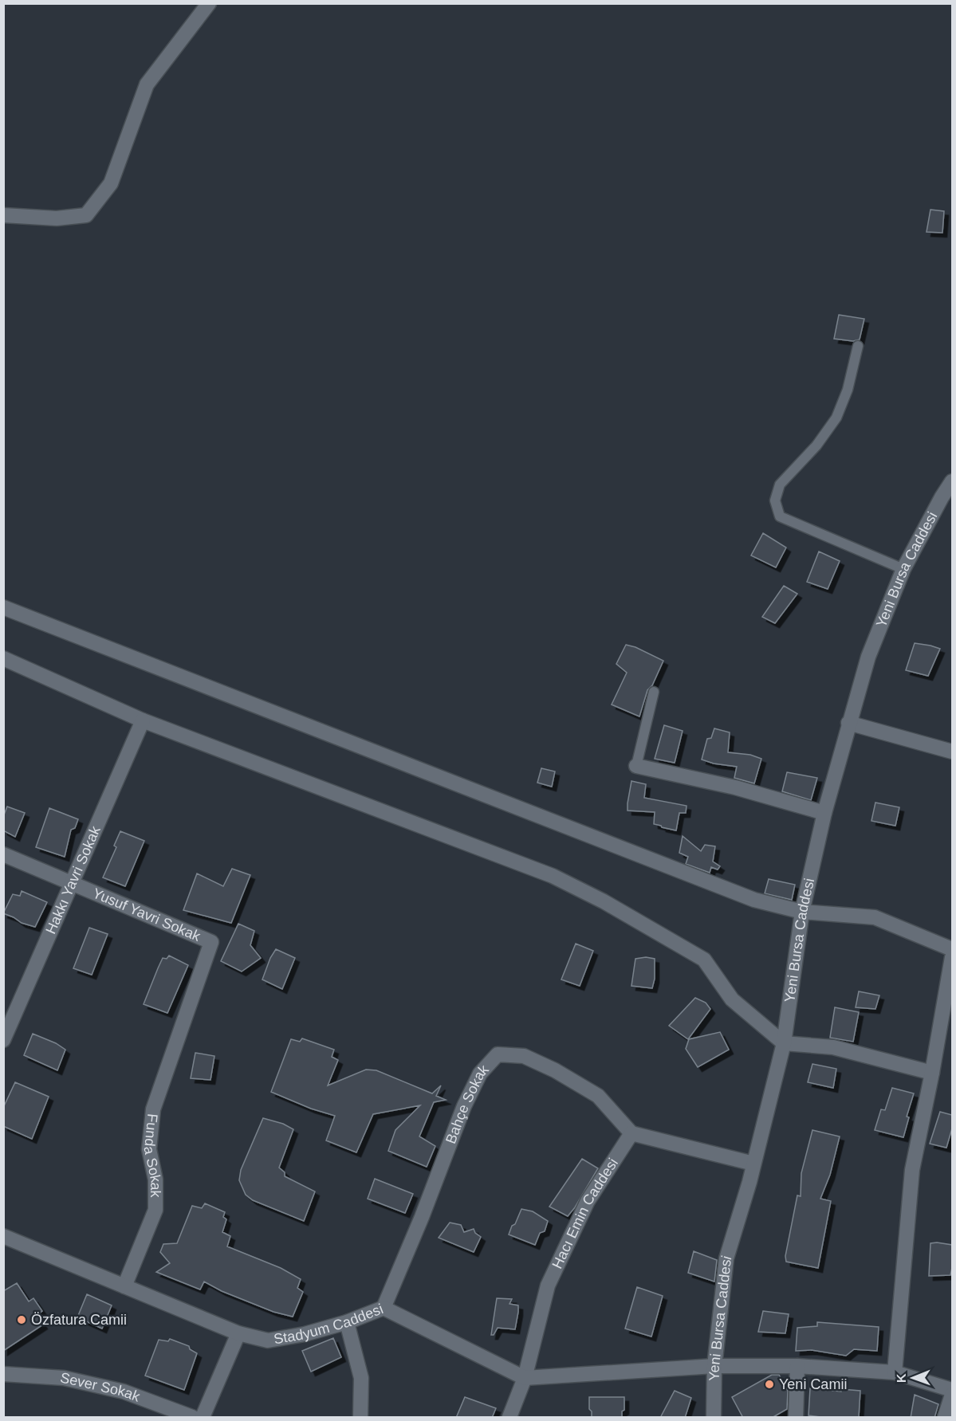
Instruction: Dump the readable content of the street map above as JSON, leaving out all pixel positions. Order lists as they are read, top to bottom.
{
  "streets": {
    "street": [
      "Yeni Bursa Caddesi",
      "Hakkı Yavri Sokak",
      "Yusuf Yavri Sokak",
      "Bahçe Sokak",
      "Funda Sokak",
      "Hacı Emin Caddesi",
      "Stadyum Caddesi",
      "Sever Sokak"
    ]
  },
  "crossings": [
    ["Hakkı Yavri Sokak", "Yusuf Yavri Sokak"],
    ["Yusuf Yavri Sokak", "Funda Sokak"],
    ["Bahçe Sokak", "Hacı Emin Caddesi"],
    ["Bahçe Sokak", "Stadyum Caddesi"],
    ["Funda Sokak", "Stadyum Caddesi"],
    ["Hacı Emin Caddesi", "Stadyum Caddesi"]
  ],
  "places": ["Özfatura Camii", "Yeni Camii"],
  "north": "left"
}
